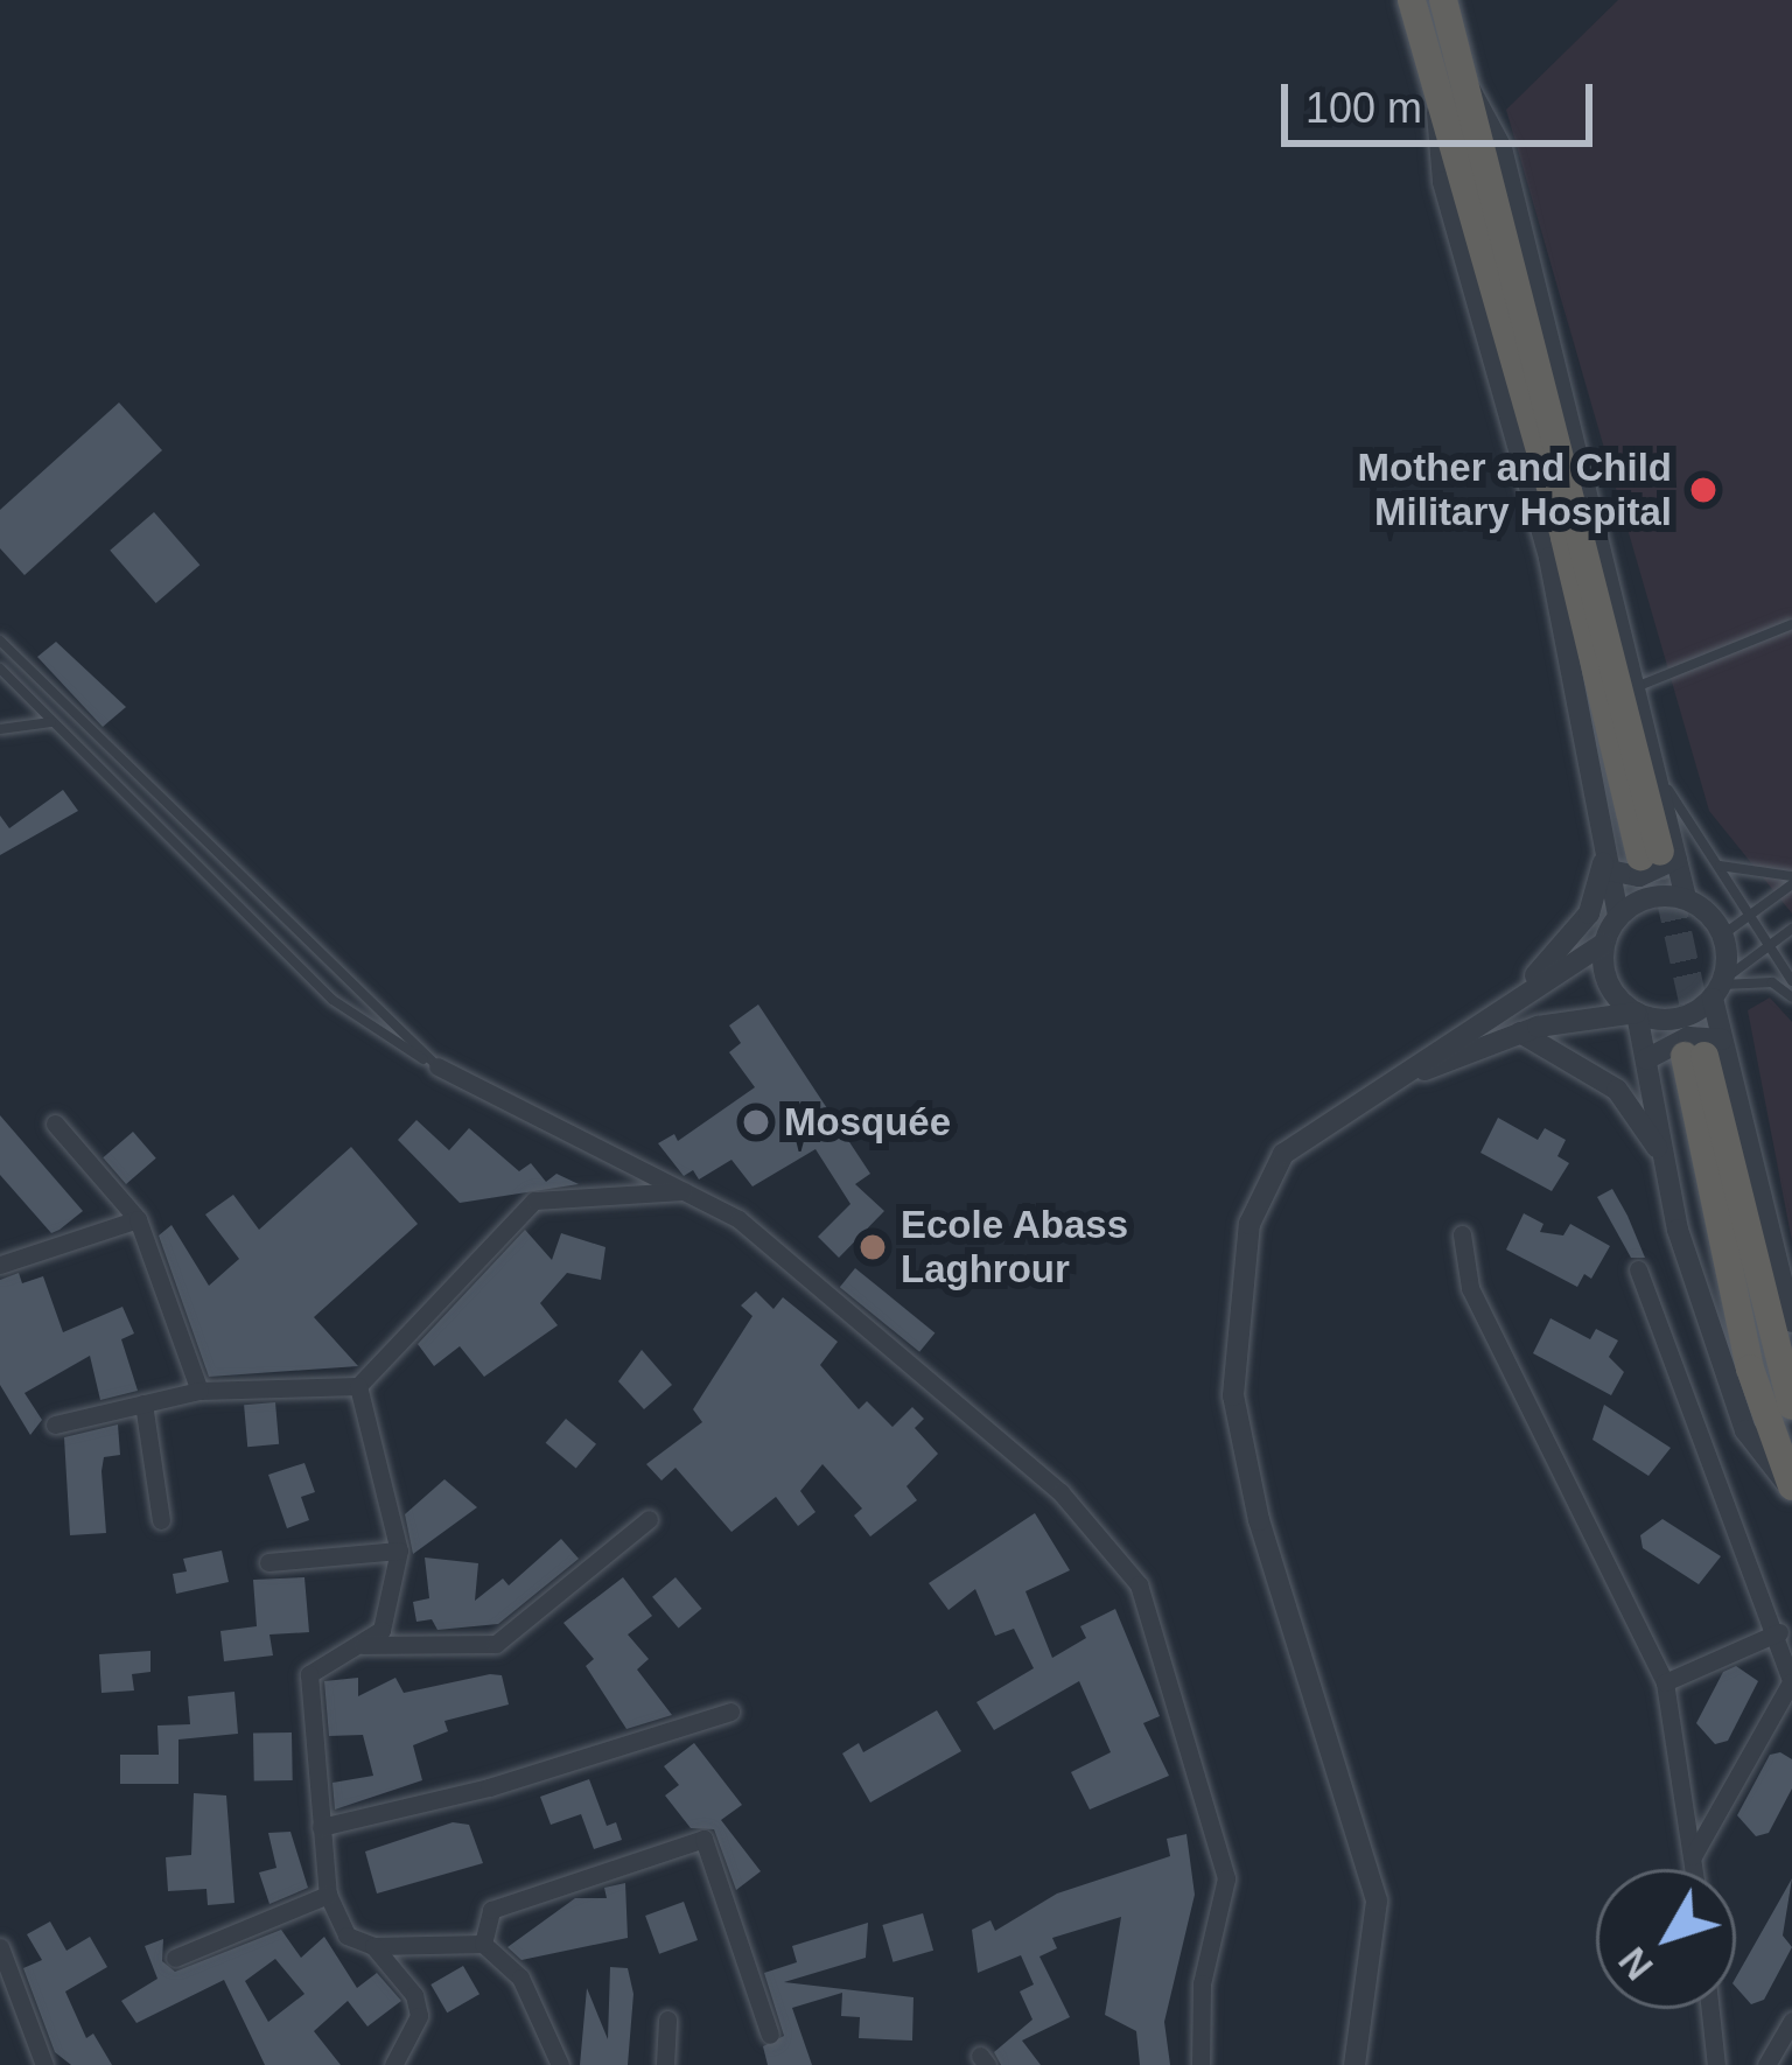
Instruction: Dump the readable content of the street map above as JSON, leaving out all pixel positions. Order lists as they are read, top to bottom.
{
  "places": ["Mother and Child Military Hospital", "Mosquée", "Ecole Abass Laghrour"],
  "scale_bar": "100 m",
  "north": "bottom left"
}
